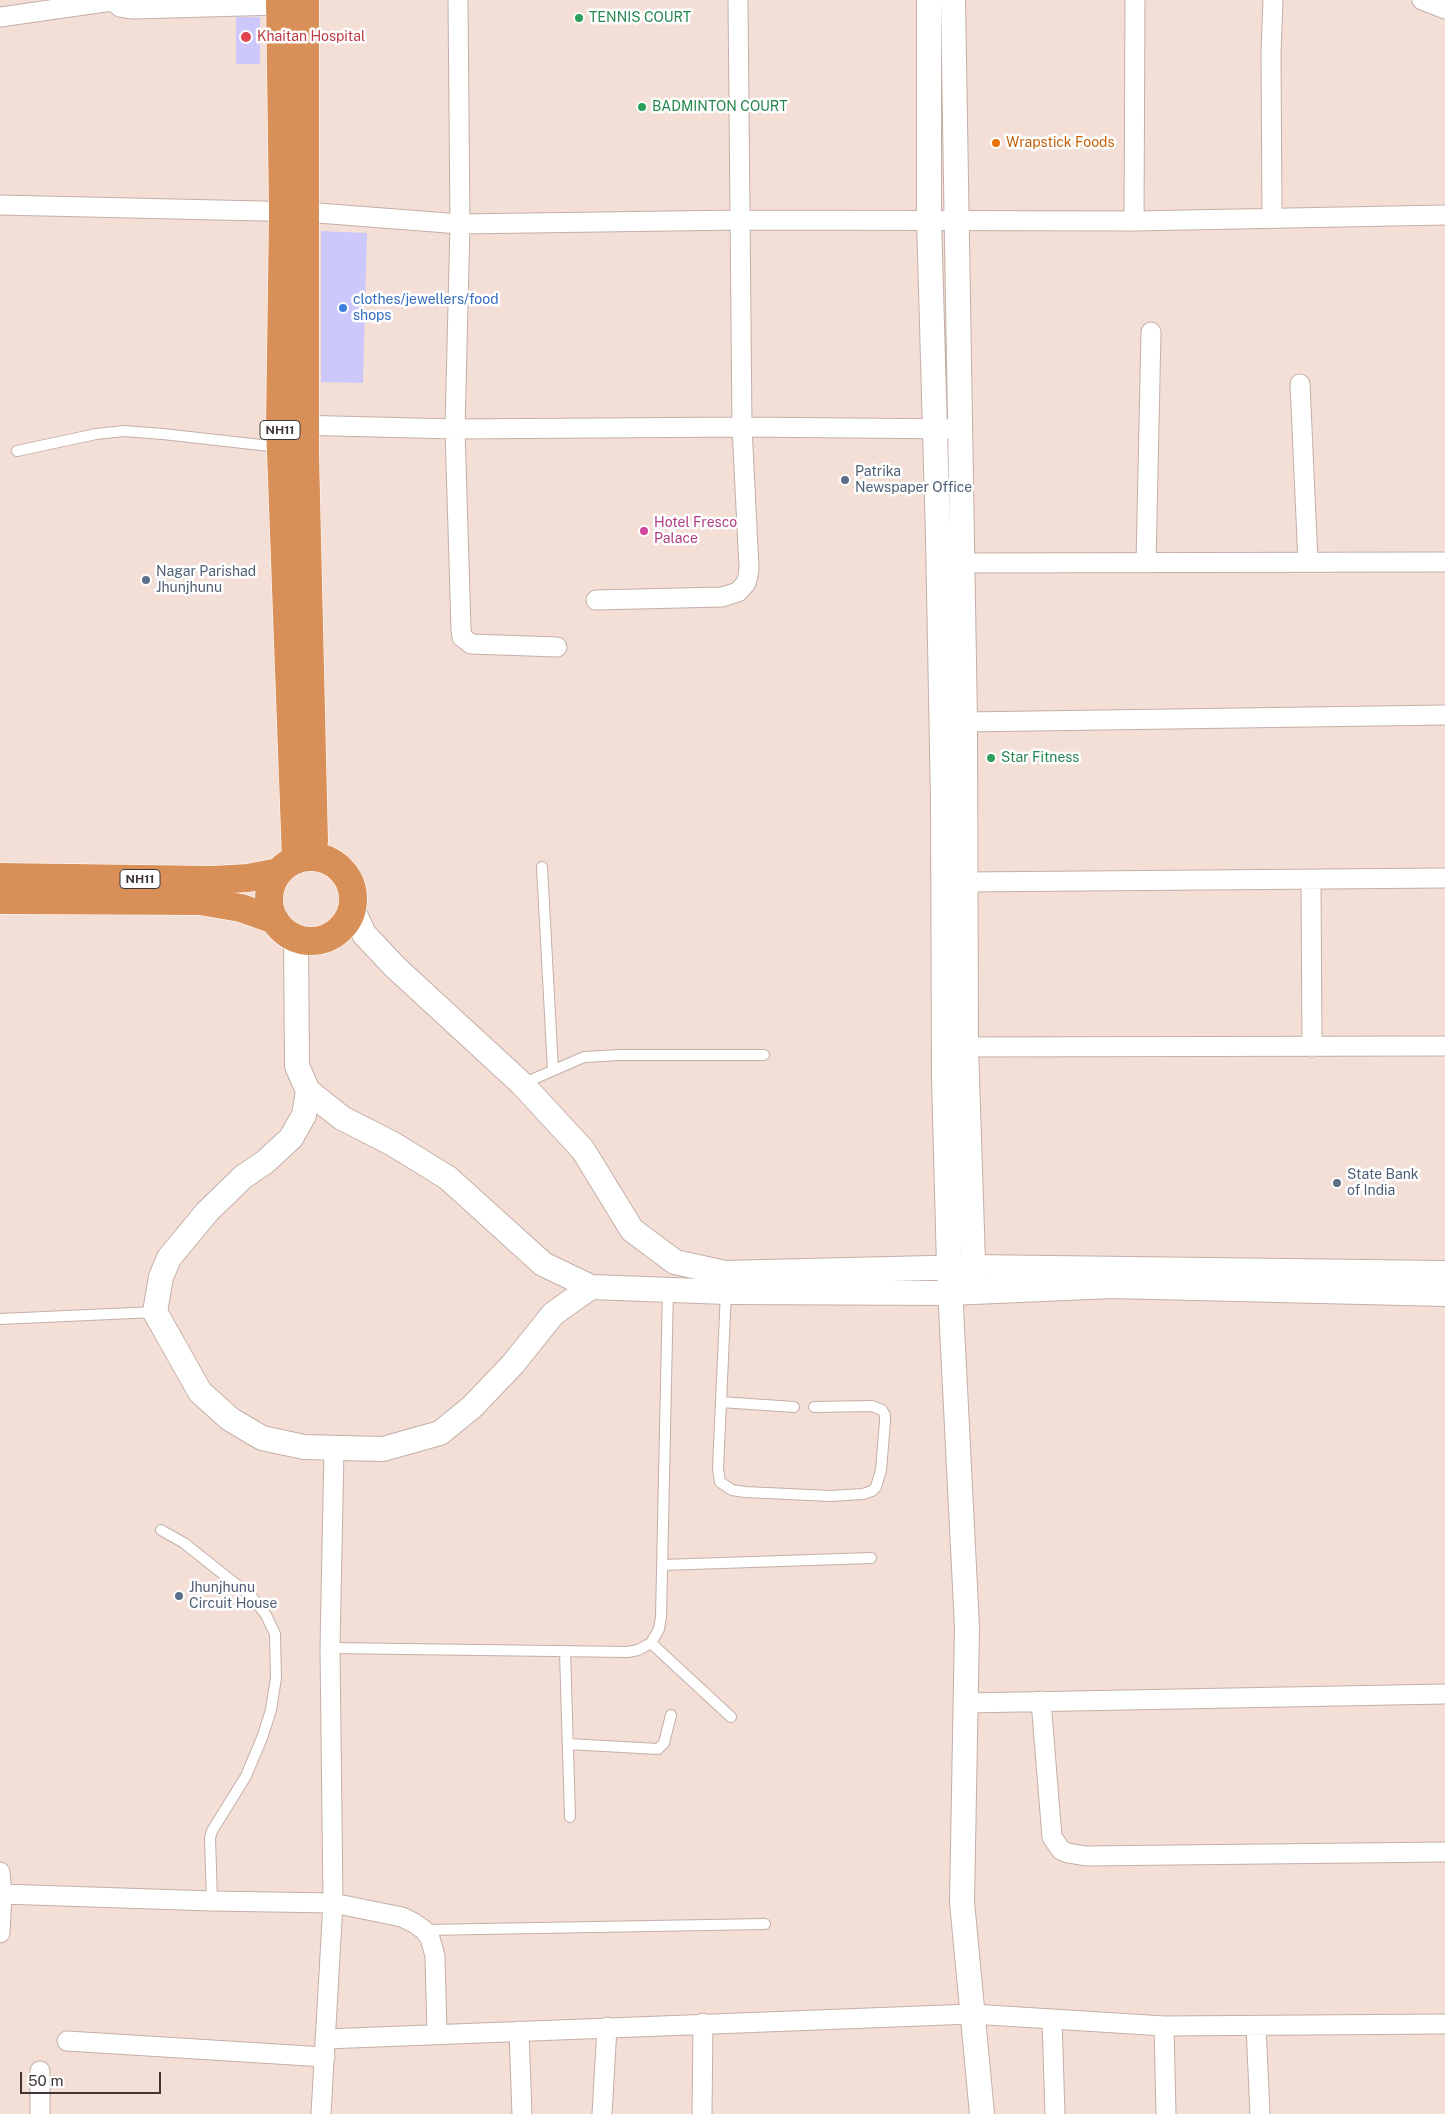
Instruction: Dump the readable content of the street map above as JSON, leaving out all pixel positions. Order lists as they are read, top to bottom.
{
  "streets": {
    "highway": ["NH11"]
  },
  "places": [
    "TENNIS COURT",
    "Khaitan Hospital",
    "BADMINTON COURT",
    "Wrapstick Foods",
    "clothes/jewellers/food shops",
    "Patrika Newspaper Office",
    "Hotel Fresco Palace",
    "Nagar Parishad Jhunjhunu",
    "Star Fitness",
    "State Bank of India",
    "Jhunjhunu Circuit House"
  ],
  "scale_bar": "50 m"
}
